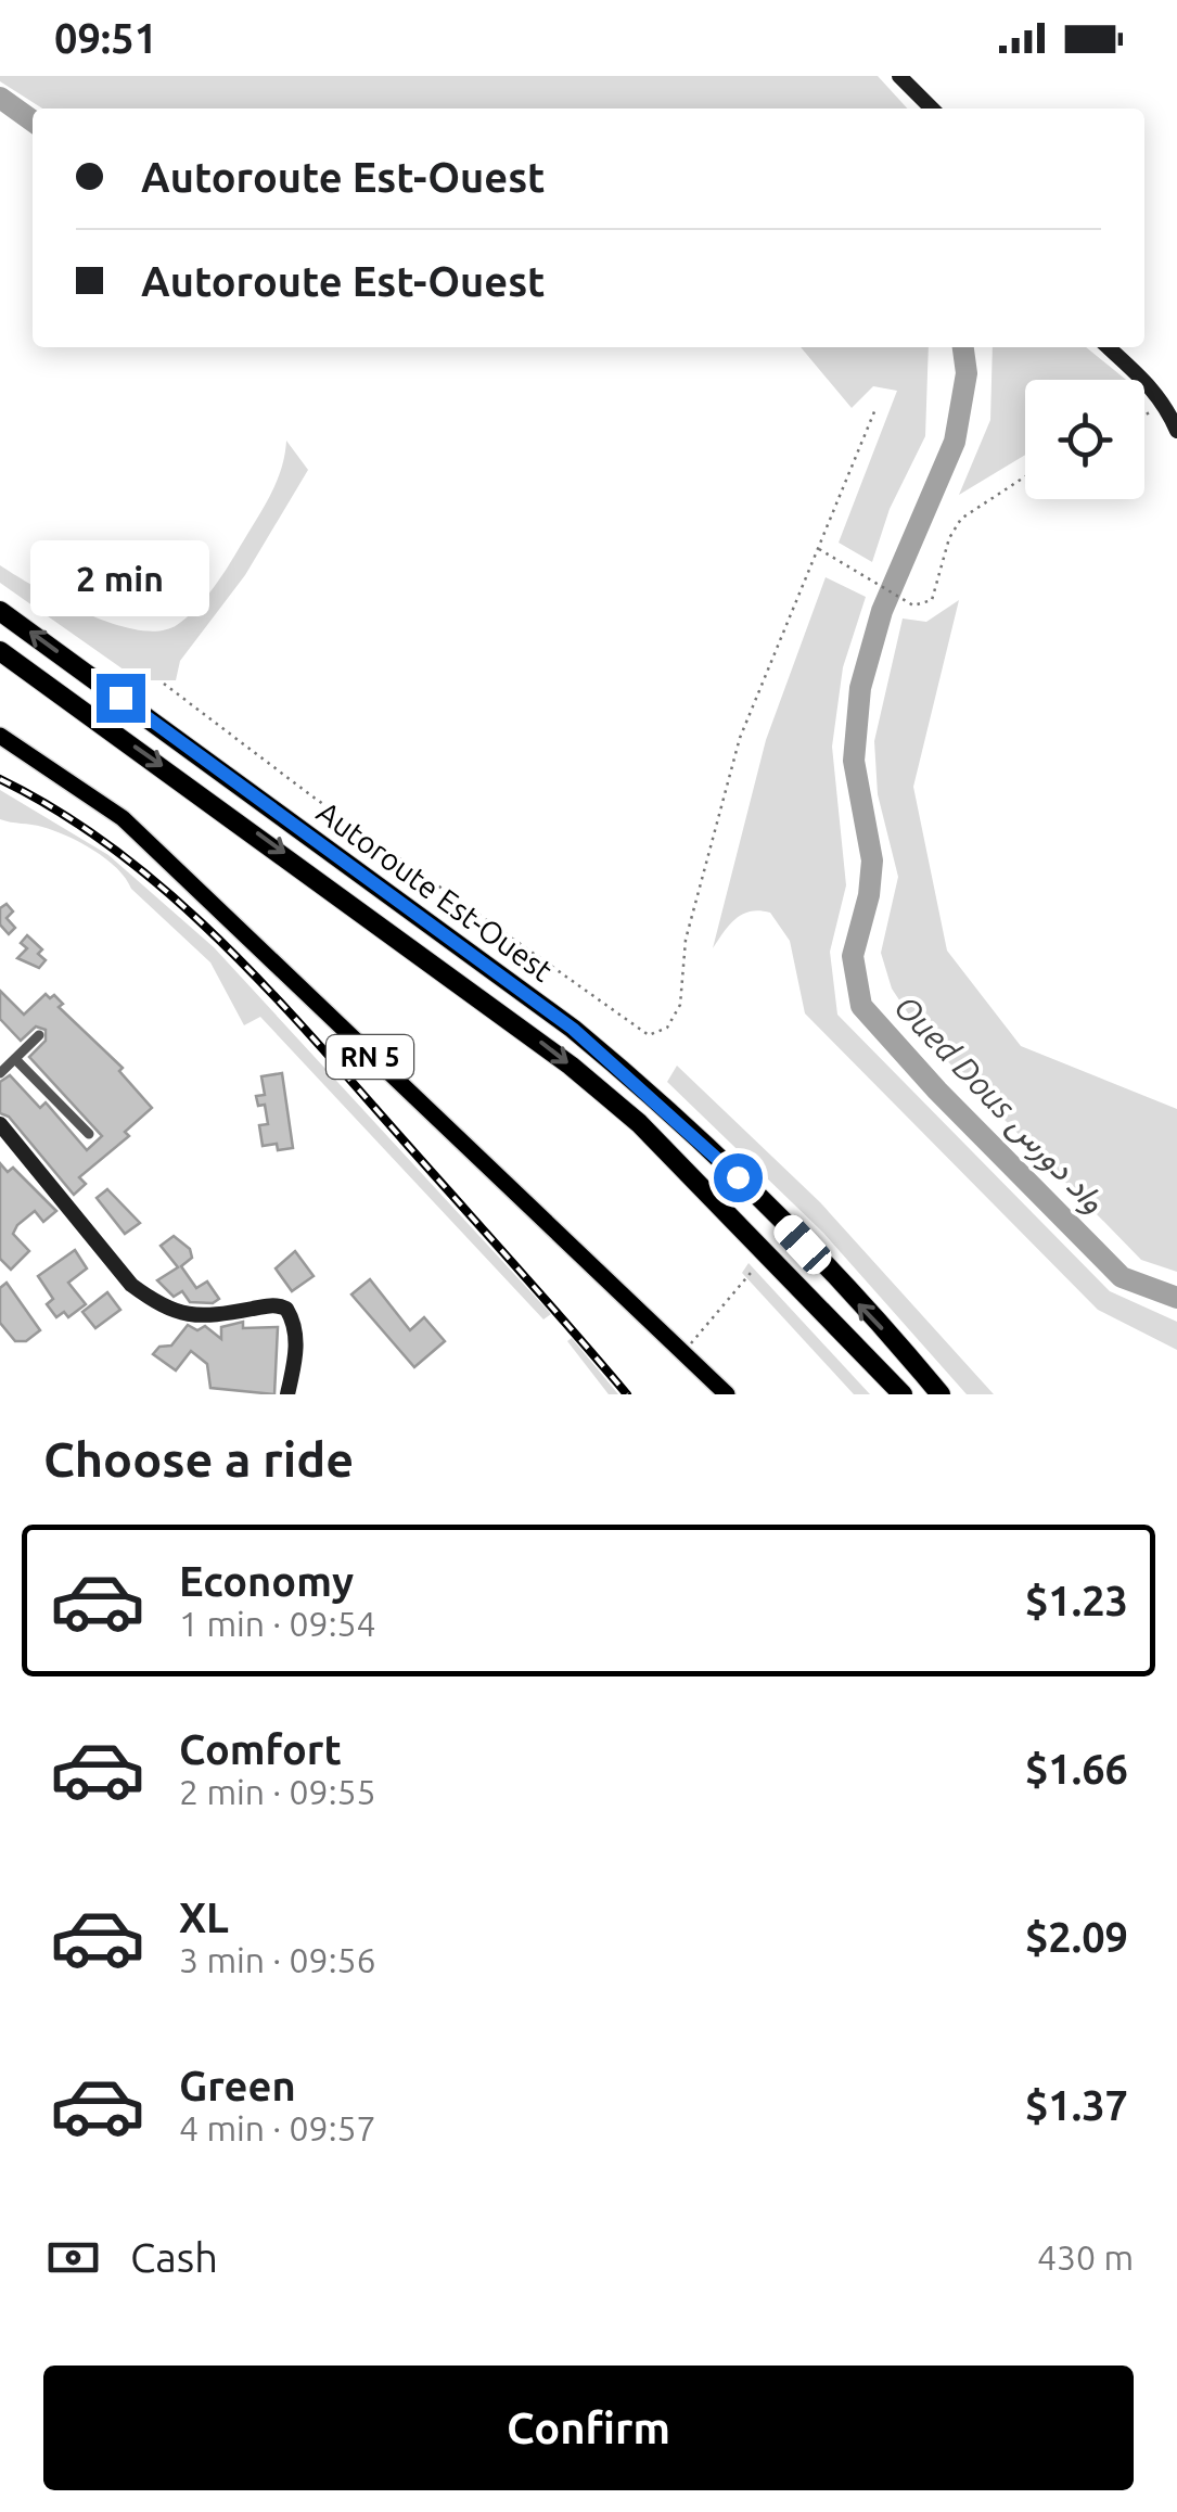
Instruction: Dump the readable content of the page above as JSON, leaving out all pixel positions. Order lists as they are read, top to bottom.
{
  "streets": {
    "highway": ["Autoroute Est-Ouest"],
    "main road": ["RN 5"]
  },
  "water": ["Oued Dous واد دورس"],
  "page": {
    "status": "09:51",
    "banner": ["Autoroute Est-Ouest", "Autoroute Est-Ouest"],
    "bubble": "2 min",
    "heading": "Choose a ride",
    "list": [
      {
        "name": "Economy",
        "note": "1 min · 09:54",
        "value": "$1.23"
      },
      {
        "name": "Comfort",
        "note": "2 min · 09:55",
        "value": "$1.66"
      },
      {
        "name": "XL",
        "note": "3 min · 09:56",
        "value": "$2.09"
      },
      {
        "name": "Green",
        "note": "4 min · 09:57",
        "value": "$1.37"
      }
    ],
    "pay": ["Cash", "430 m"],
    "buttons": "Confirm"
  }
}
